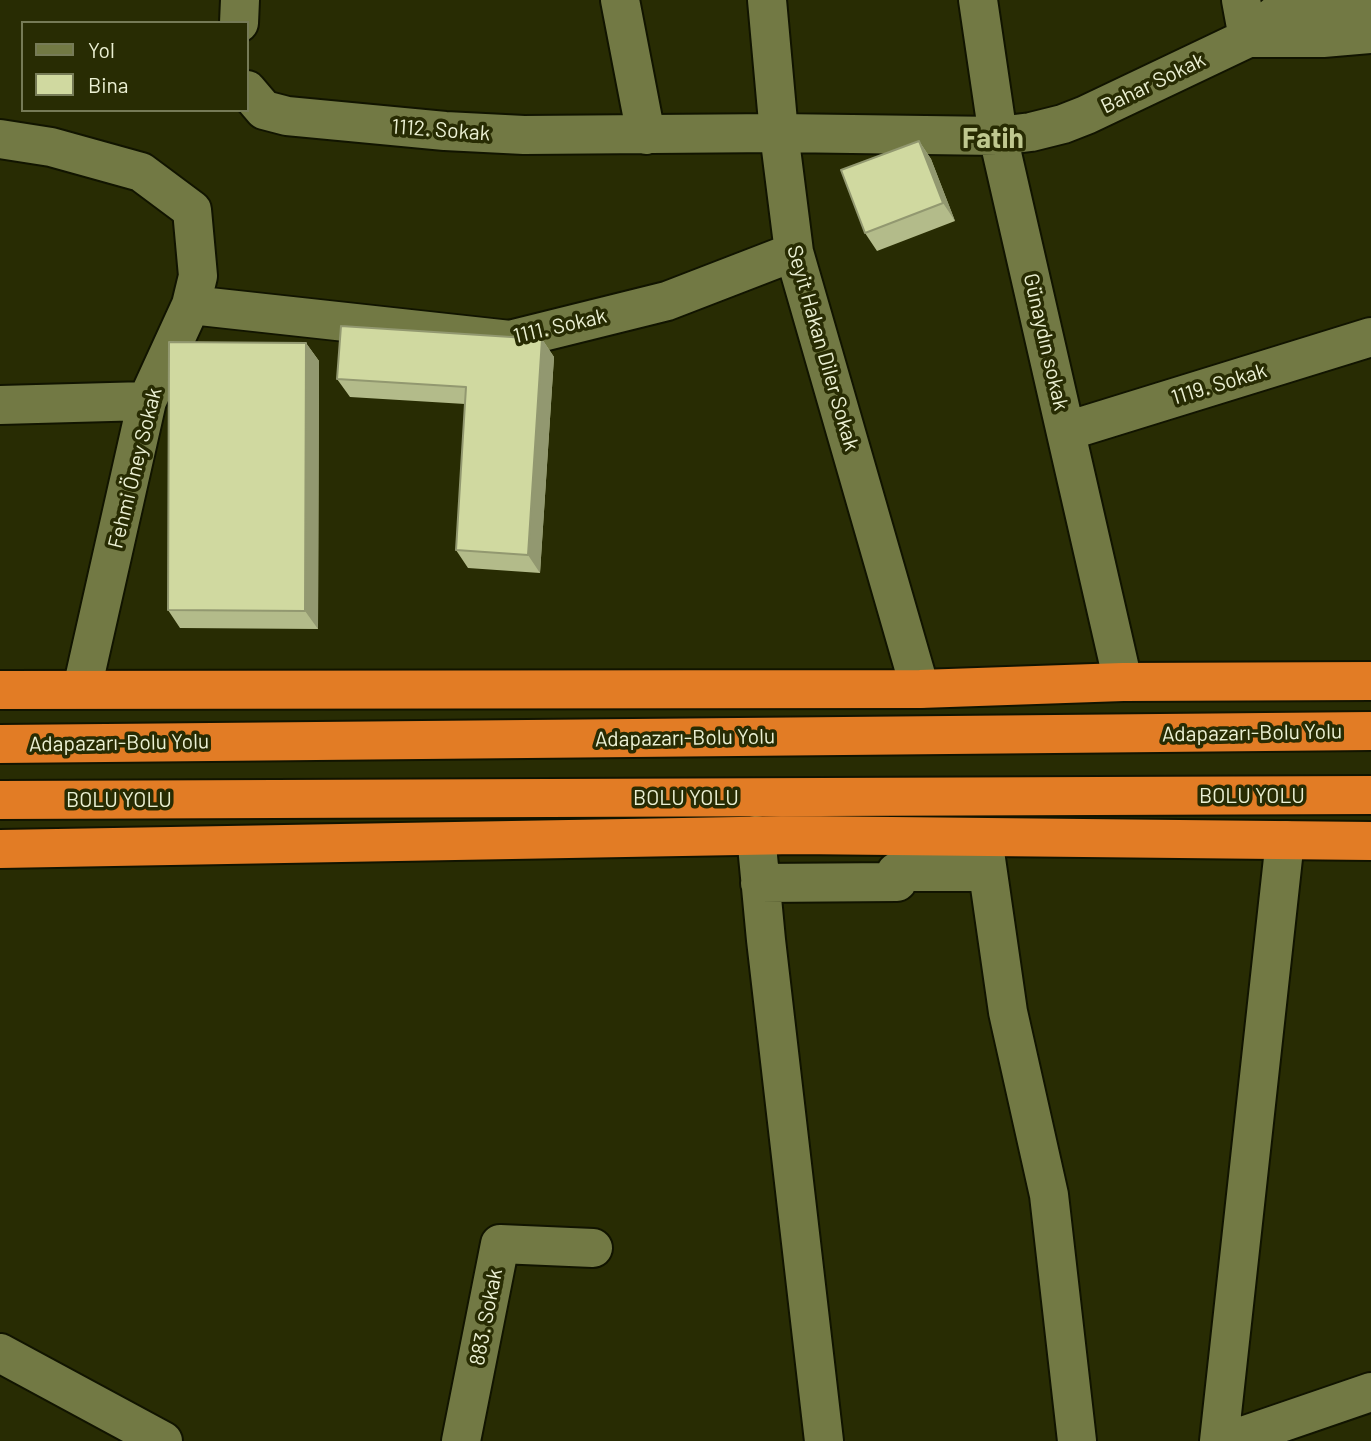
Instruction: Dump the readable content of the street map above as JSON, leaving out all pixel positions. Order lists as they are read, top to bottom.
{
  "streets": {
    "highway": ["Adapazarı-Bolu Yolu", "BOLU YOLU"],
    "street": [
      "Bahar Sokak",
      "1112. Sokak",
      "1111. Sokak",
      "Günaydın sokak",
      "Seyit Hakan Diler Sokak",
      "1119. Sokak",
      "Fehmi Öney Sokak",
      "883. Sokak"
    ]
  },
  "crossings": [
    ["Bahar Sokak", "1112. Sokak"],
    ["Bahar Sokak", "Günaydın sokak"],
    ["1112. Sokak", "Günaydın sokak"],
    ["1112. Sokak", "Seyit Hakan Diler Sokak"],
    ["1111. Sokak", "Seyit Hakan Diler Sokak"],
    ["1111. Sokak", "Fehmi Öney Sokak"],
    ["Günaydın sokak", "1119. Sokak"]
  ],
  "districts": ["Fatih"],
  "legend": ["Yol", "Bina"]
}
